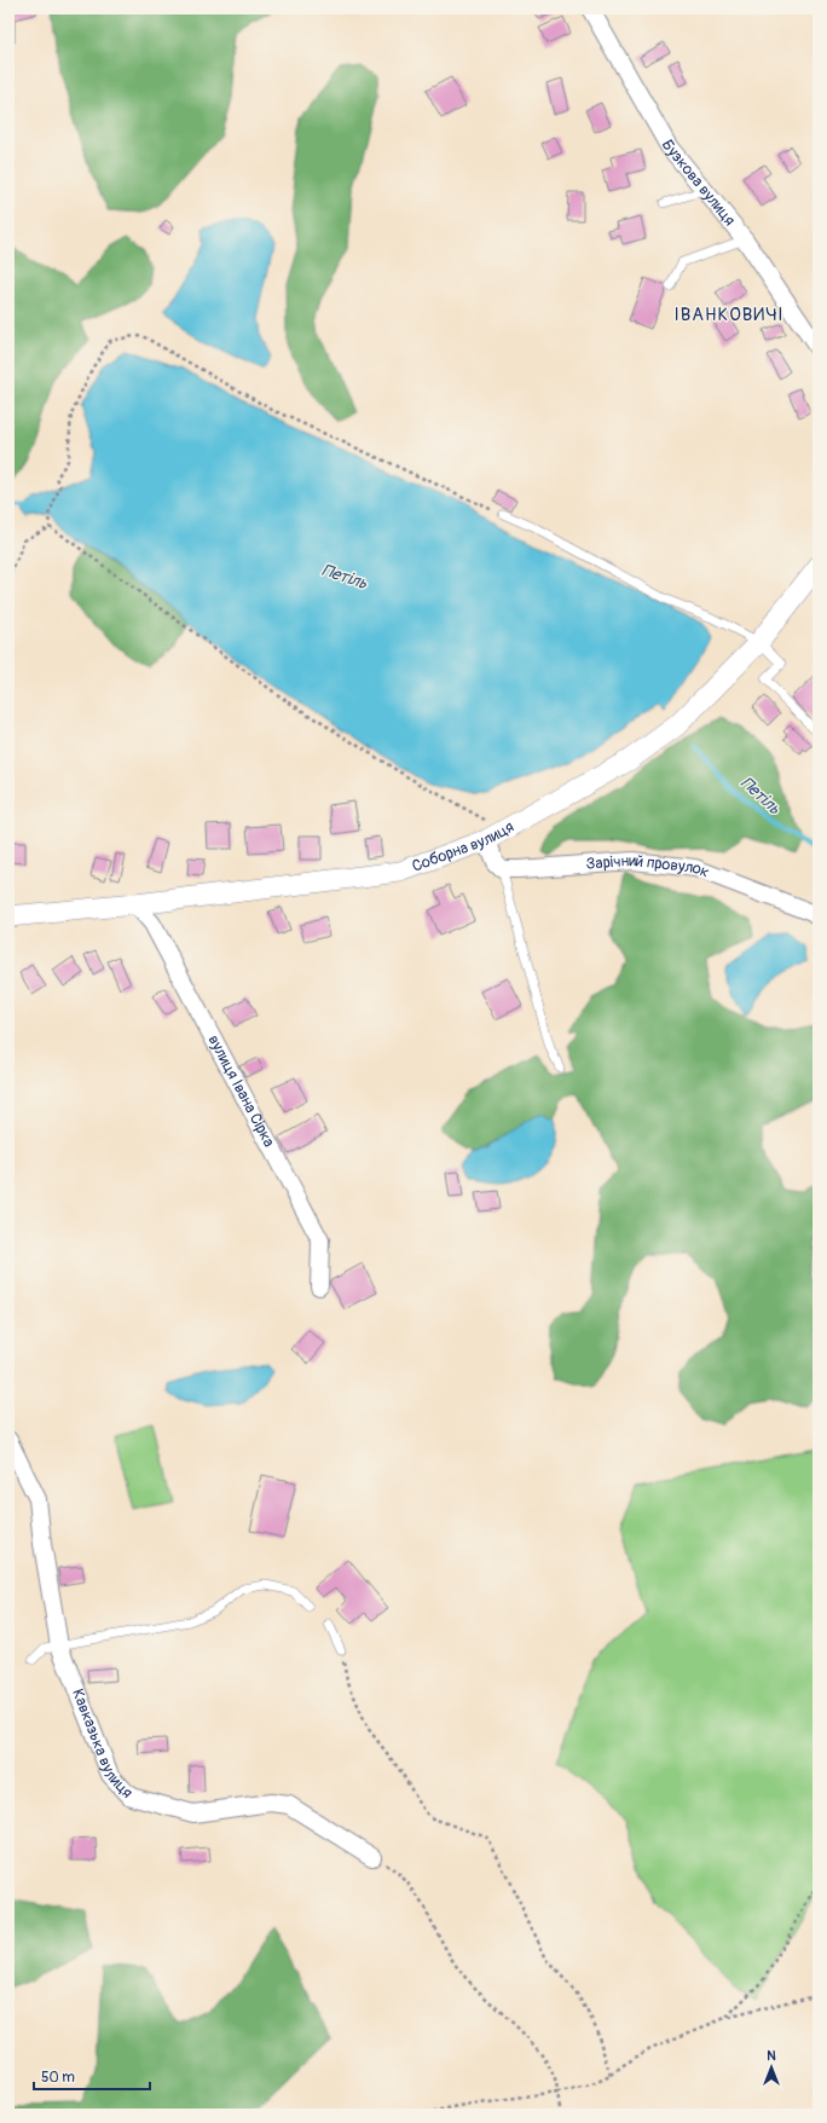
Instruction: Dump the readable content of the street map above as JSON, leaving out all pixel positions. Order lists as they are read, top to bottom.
{
  "streets": {
    "street": [
      "Бузкова вулиця",
      "Соборна вулиця",
      "Зарічний провулок",
      "вулиця Івана Сірка",
      "Кавказька вулиця"
    ]
  },
  "crossings": [
    ["Соборна вулиця", "вулиця Івана Сірка"]
  ],
  "districts": ["ІВАНКОВИЧІ"],
  "water": ["Петіль"],
  "scale_bar": "50 m",
  "north": "top"
}
